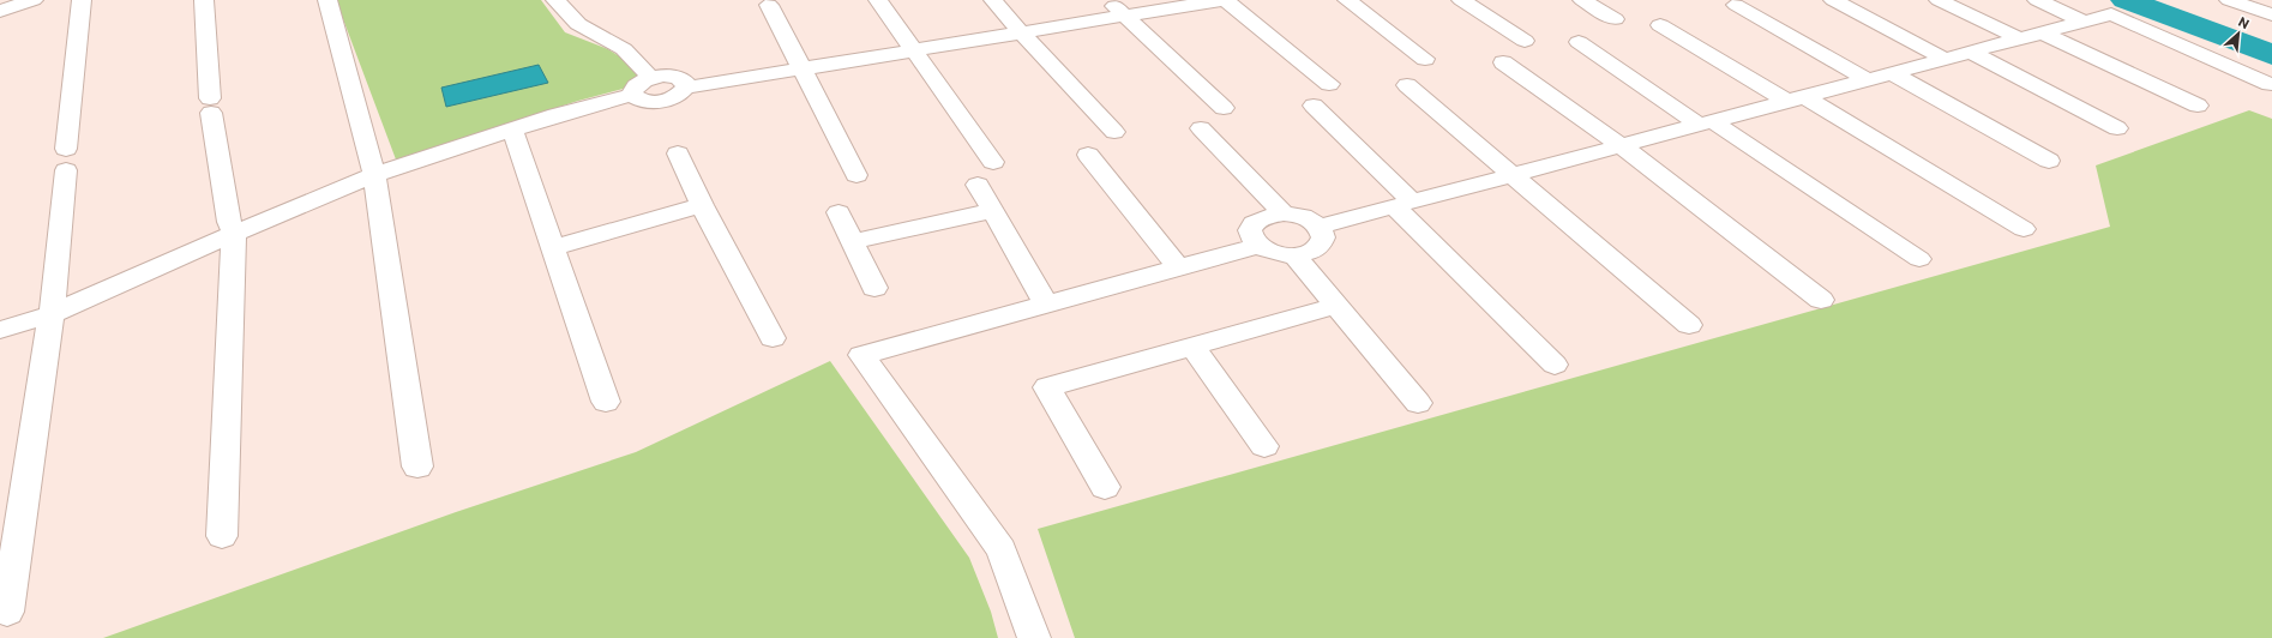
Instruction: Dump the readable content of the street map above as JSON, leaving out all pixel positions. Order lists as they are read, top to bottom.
{
  "north": "top right"
}
